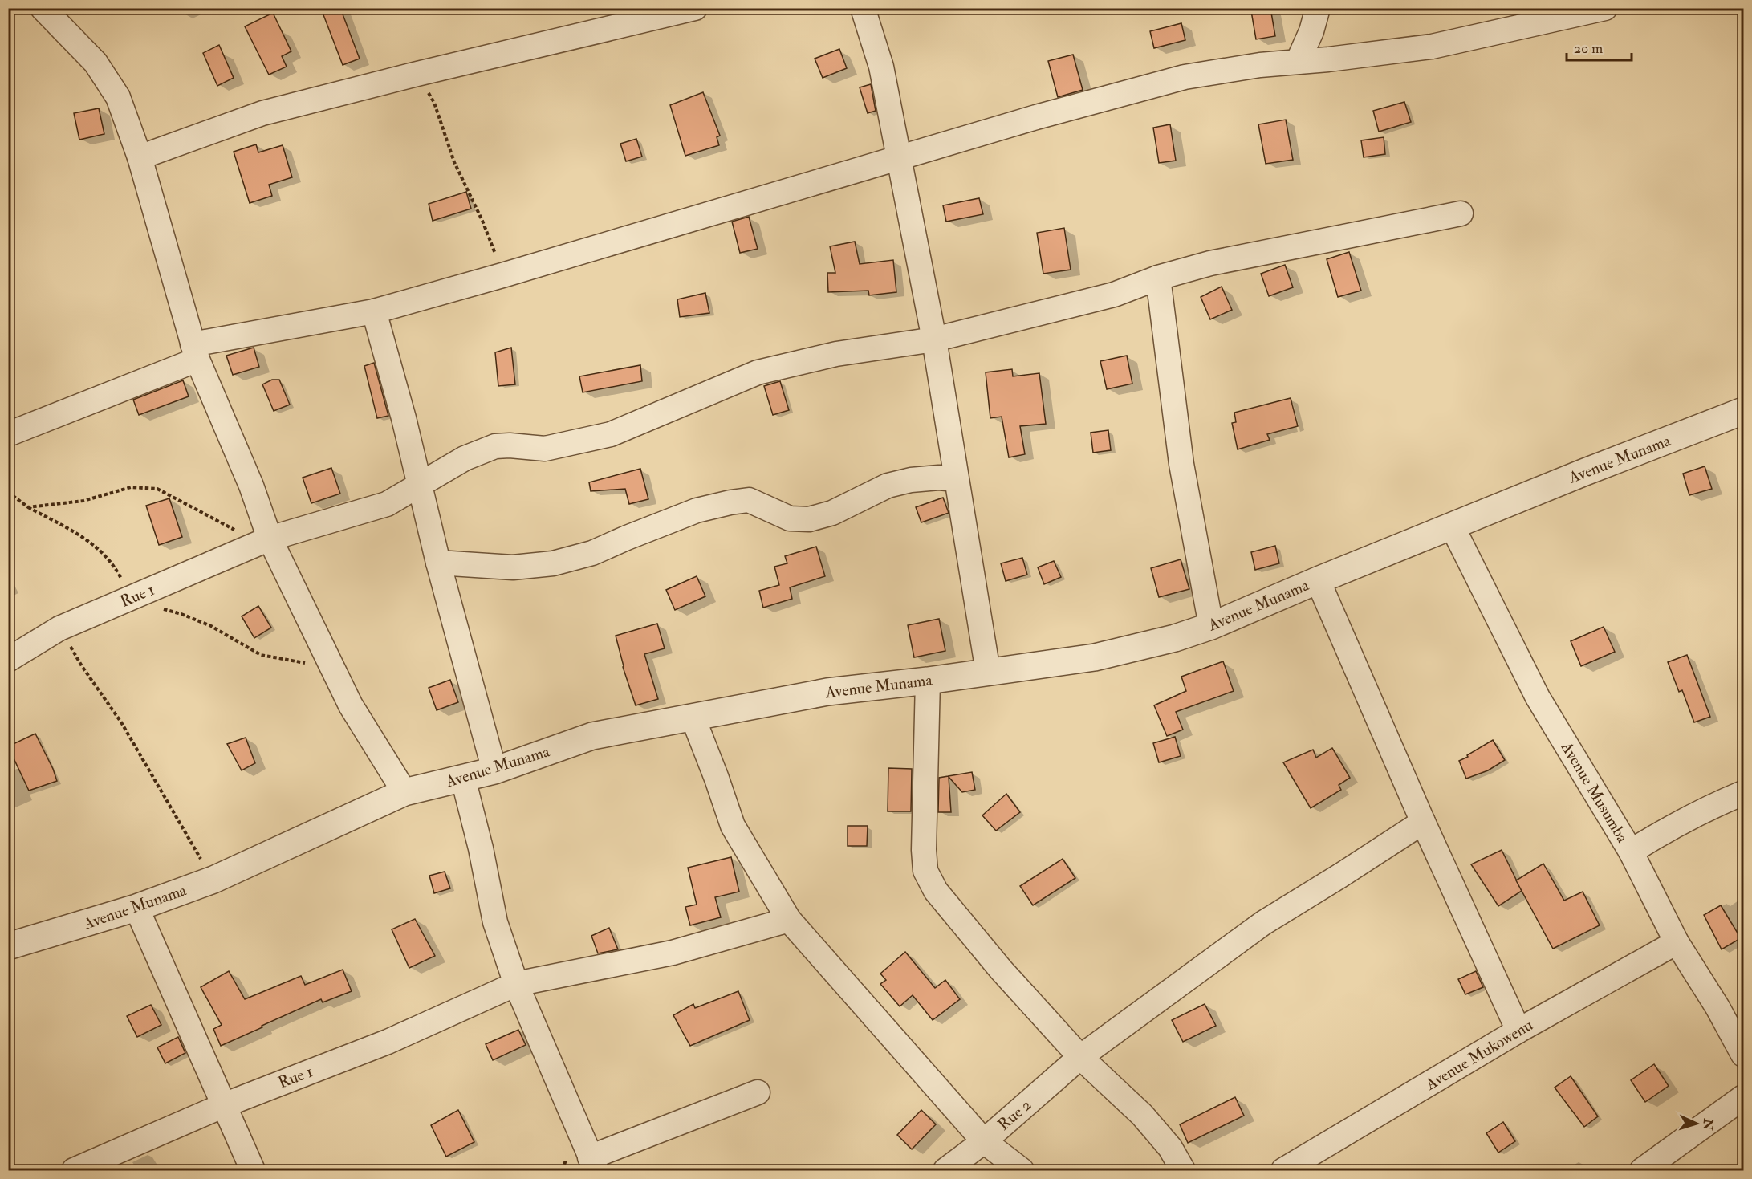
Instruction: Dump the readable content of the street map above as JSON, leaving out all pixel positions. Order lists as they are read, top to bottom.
{
  "streets": {
    "street": [
      "Avenue Munama",
      "Rue 1",
      "Avenue Musumba",
      "Avenue Mukowenu",
      "Rue 2"
    ]
  },
  "crossings": [
    ["Avenue Munama", "Avenue Musumba"],
    ["Avenue Musumba", "Avenue Mukowenu"]
  ],
  "scale_bar": "20 m",
  "north": "right"
}
